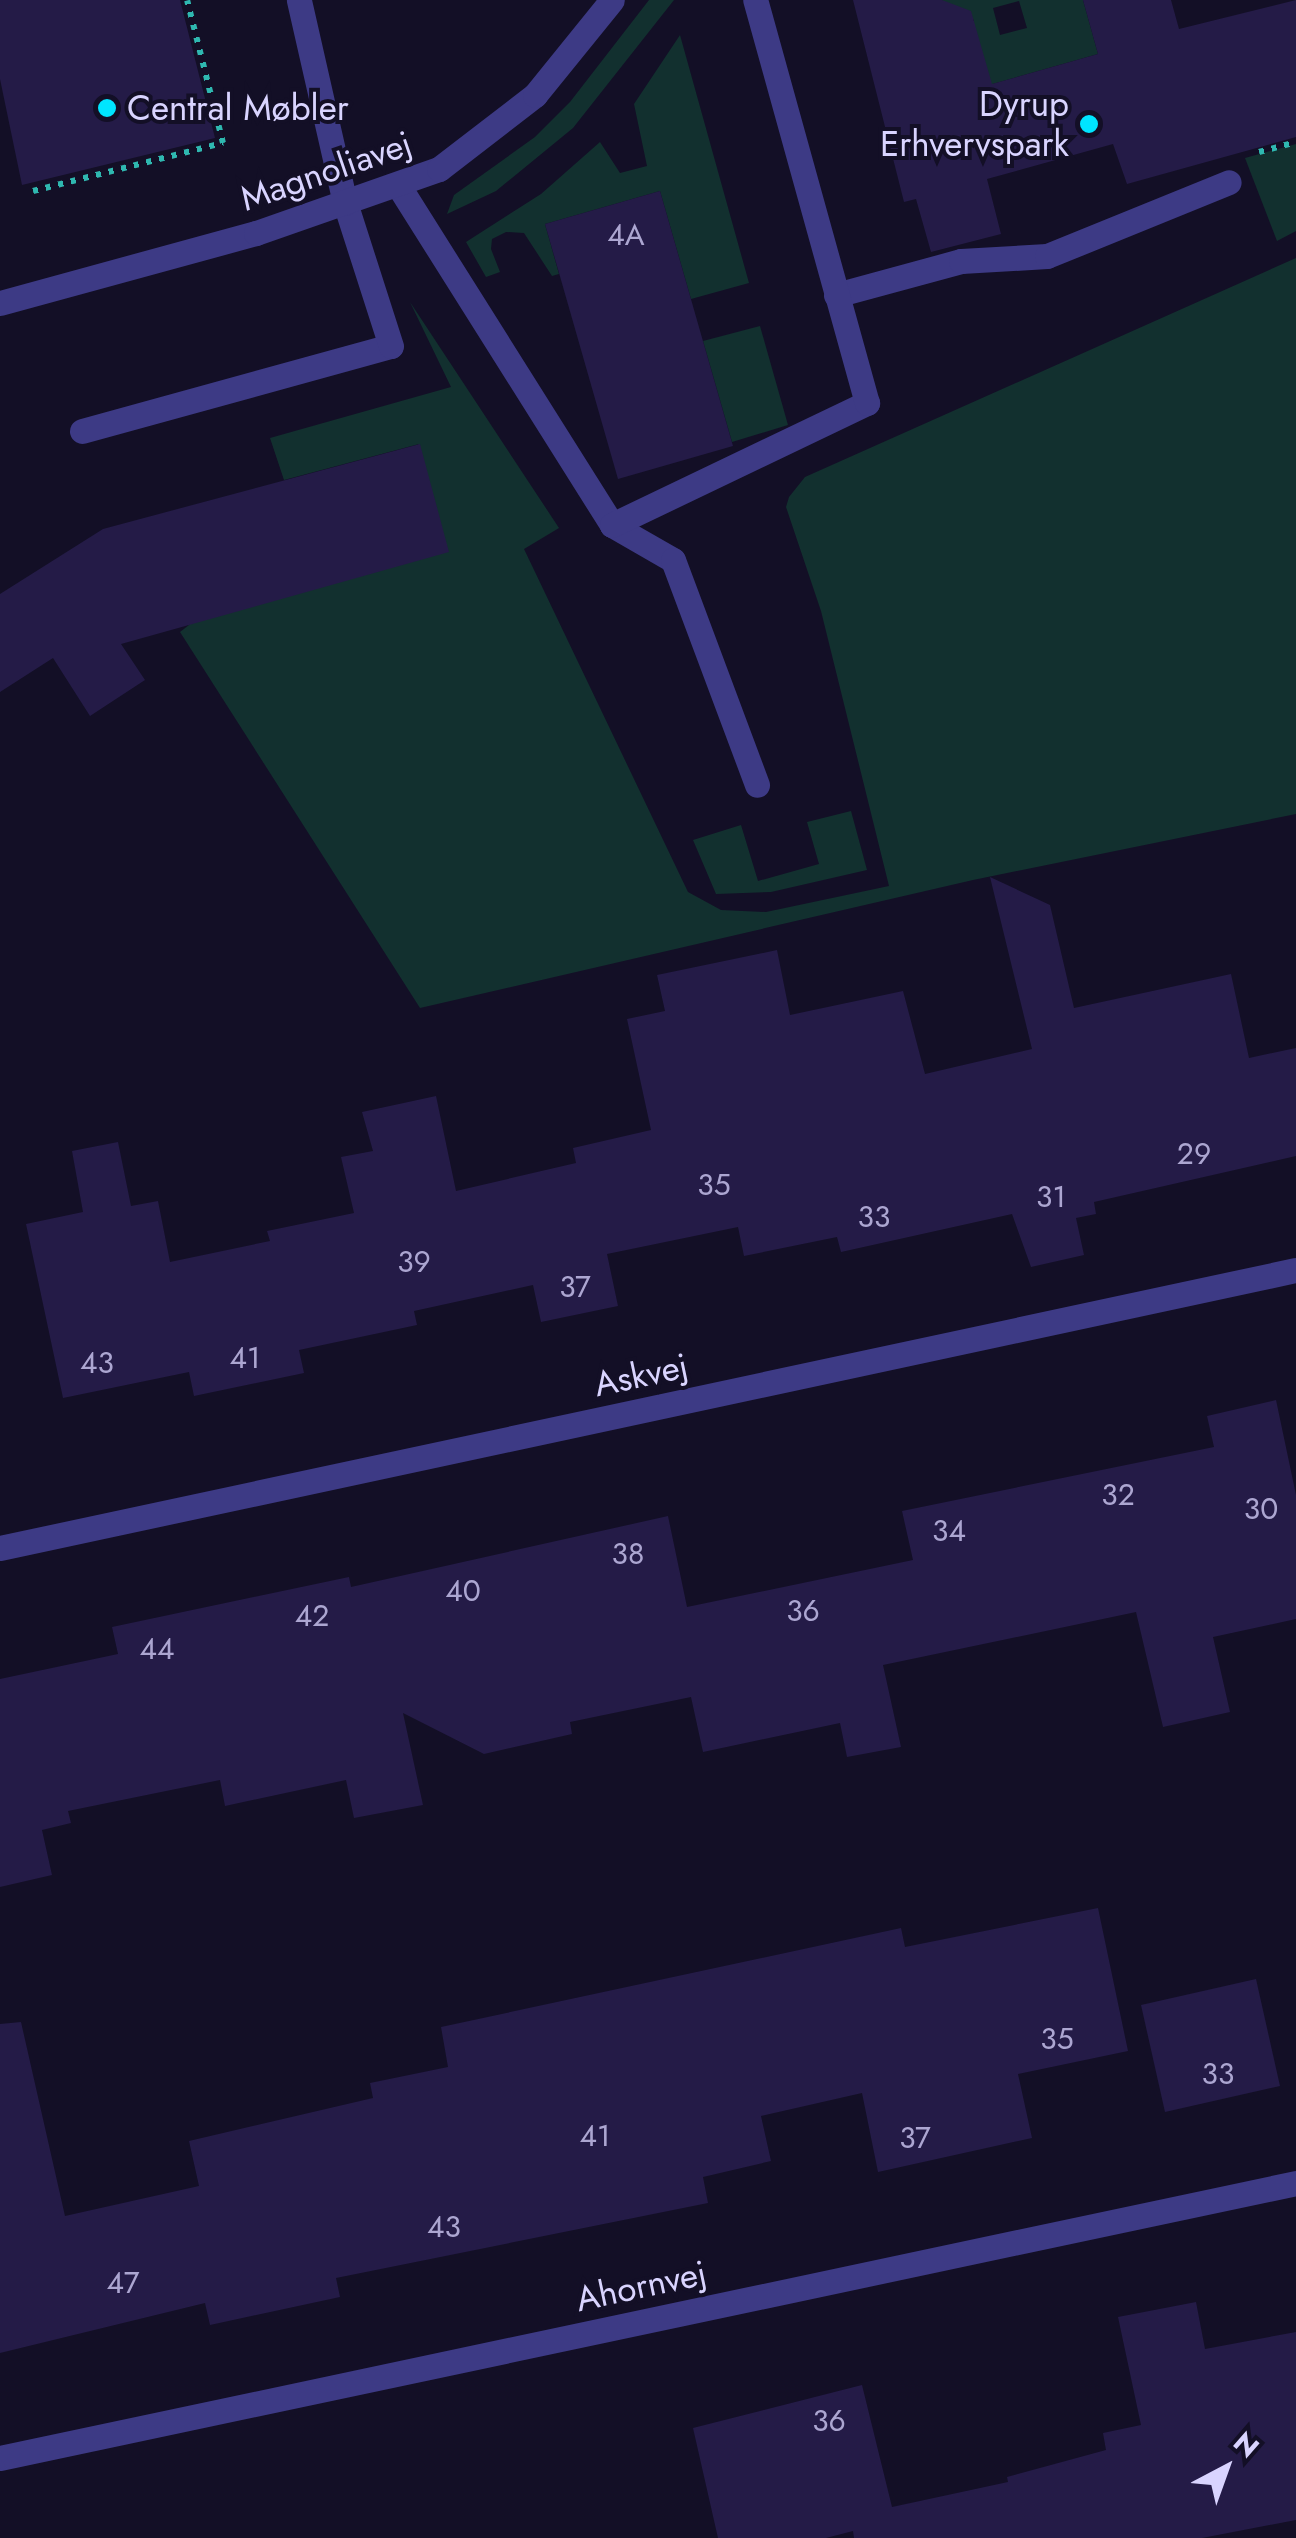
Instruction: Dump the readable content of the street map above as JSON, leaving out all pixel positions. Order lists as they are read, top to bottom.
{
  "streets": {
    "street": ["Magnoliavej", "Askvej", "Ahornvej"]
  },
  "places": ["Central Møbler", "Dyrup Erhvervspark"],
  "house_numbers": [
    "4A",
    "29",
    "35",
    "31",
    "33",
    "39",
    "37",
    "41",
    "43",
    "32",
    "30",
    "34",
    "38",
    "40",
    "36",
    "42",
    "44",
    "35",
    "33",
    "41",
    "37",
    "43",
    "47",
    "36"
  ],
  "north": "top right"
}
